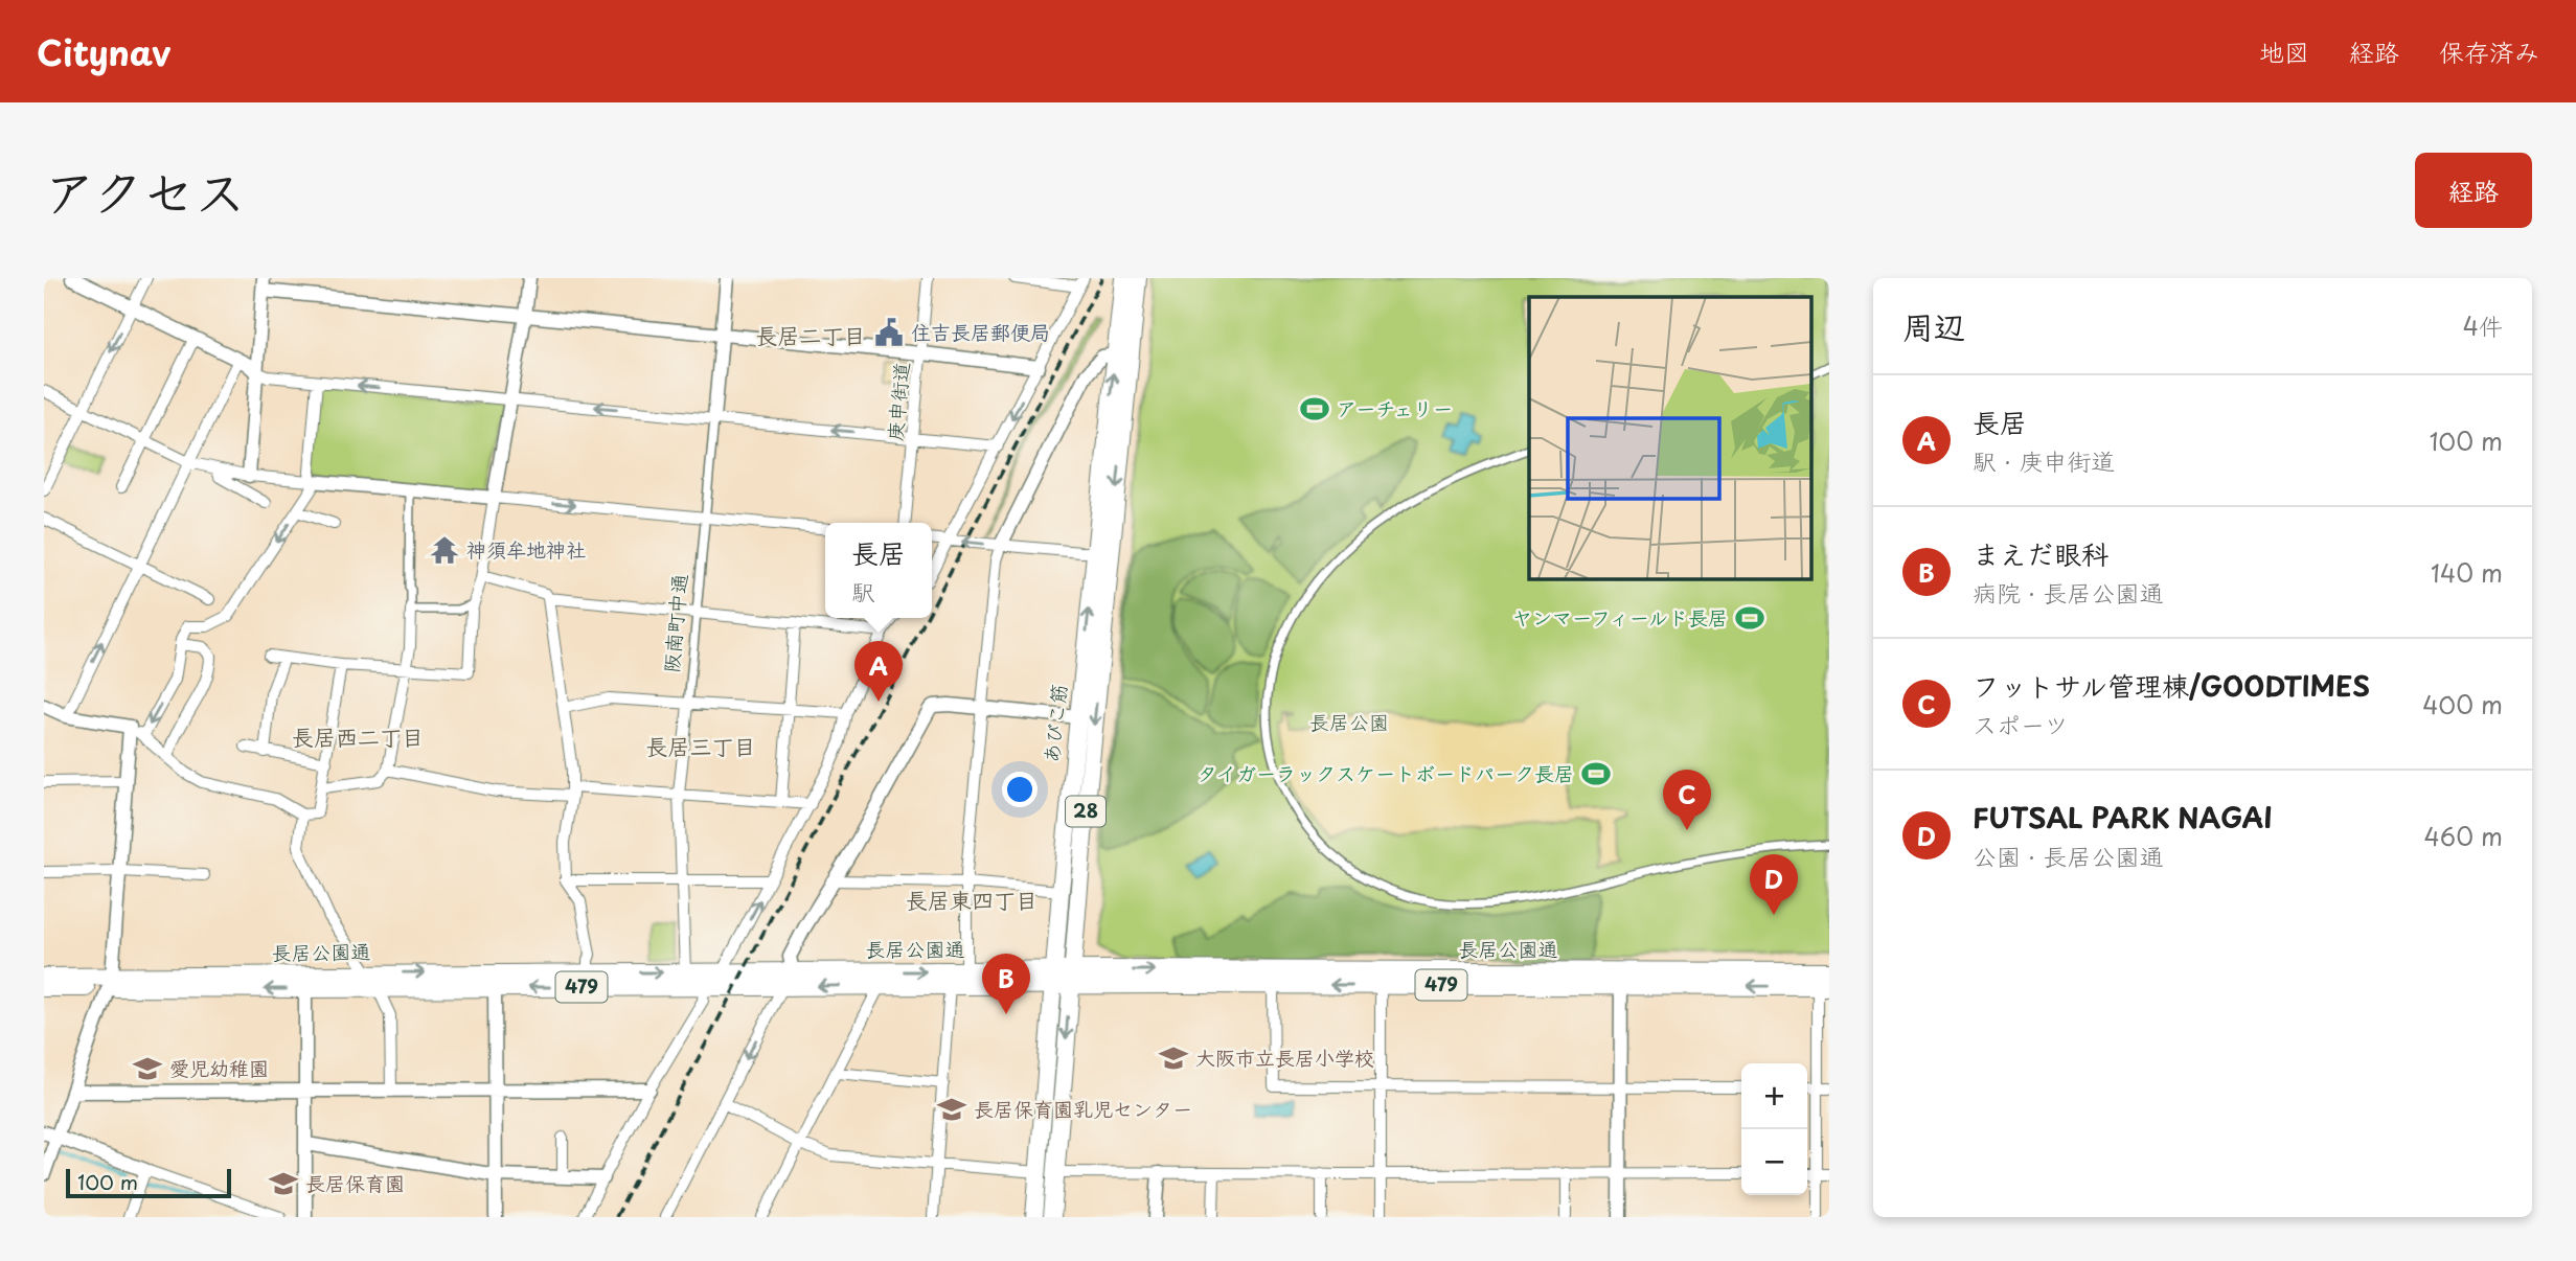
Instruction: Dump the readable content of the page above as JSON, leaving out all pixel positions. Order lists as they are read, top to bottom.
{
  "streets": {
    "main road": [
      "あびこ筋",
      "28",
      "長居公園通",
      "479"
    ],
    "street": ["庚申街道", "阪南町中通"]
  },
  "crossings": [
    ["阪南町中通", "長居公園通"],
    ["あびこ筋", "長居公園通"]
  ],
  "districts": [
    "長居二丁目",
    "長居西二丁目",
    "長居三丁目",
    "長居東四丁目"
  ],
  "parks": ["長居公園"],
  "places": {
    "public building": ["住吉長居郵便局"],
    "sports": ["アーチェリー", "ヤンマーフィールド長居", "タイガーラックスケートボードパーク長居"],
    "temple": ["神須牟地神社"],
    "school or university": [
      "大阪市立長居小学校",
      "愛児幼稚園",
      "長居保育園乳児センター",
      "長居保育園"
    ]
  },
  "scale_bar": "100 m",
  "page": {
    "header": "Citynav",
    "nav": ["地図", "経路", "保存済み"],
    "title": "アクセス",
    "buttons": "経路",
    "heading": ["周辺", "4件"],
    "list": [
      {
        "mark": "A",
        "name": "長居",
        "note": "駅 · 庚申街道",
        "value": "100 m"
      },
      {
        "mark": "B",
        "name": "まえだ眼科",
        "note": "病院 · 長居公園通",
        "value": "140 m"
      },
      {
        "mark": "C",
        "name": "フットサル管理棟/GOODTIMES",
        "note": "スポーツ",
        "value": "400 m"
      },
      {
        "mark": "D",
        "name": "FUTSAL PARK NAGAI",
        "note": "公園 · 長居公園通",
        "value": "460 m"
      }
    ],
    "popup": ["長居", "駅"],
    "pins": [
      "A",
      "C",
      "D",
      "B"
    ],
    "map_buttons": ["+", "−"],
    "scale": "100 m"
  }
}
